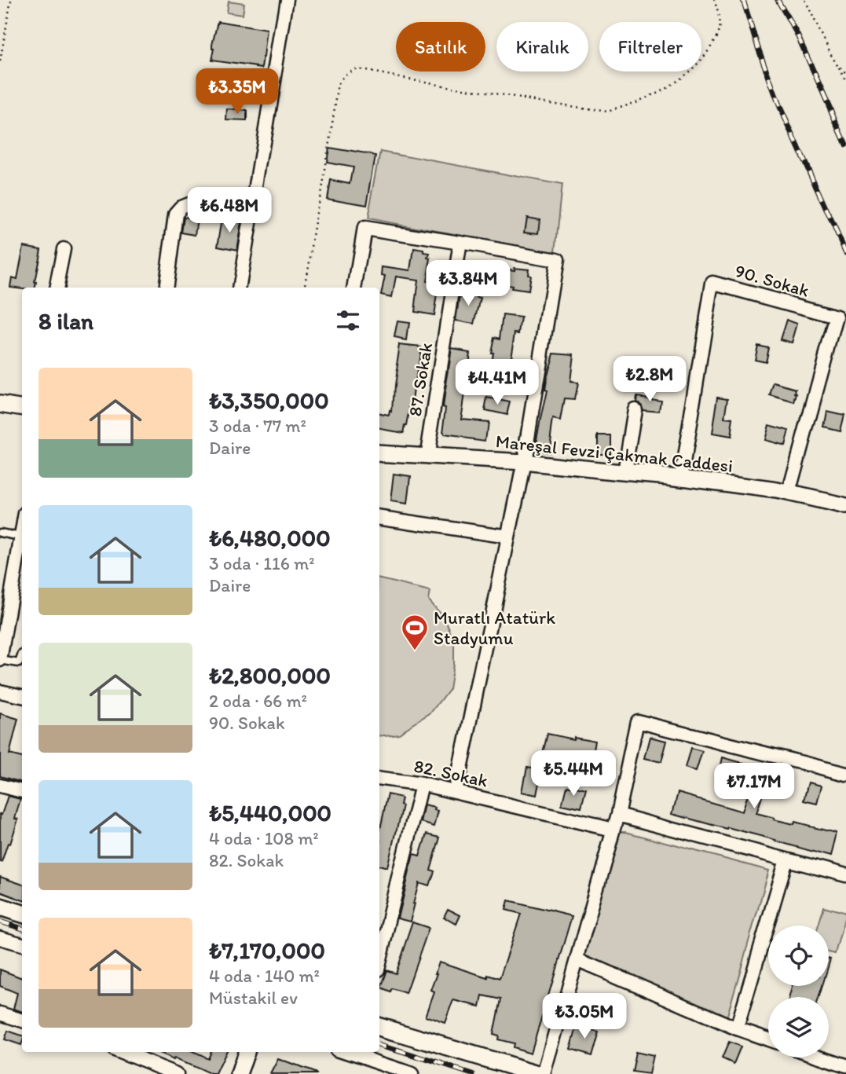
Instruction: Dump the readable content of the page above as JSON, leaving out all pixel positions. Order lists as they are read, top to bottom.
{
  "streets": {
    "street": [
      "90. Sokak",
      "87. Sokak",
      "Mareşal Fevzi Çakmak Caddesi",
      "82. Sokak"
    ]
  },
  "crossings": [
    ["90. Sokak", "Mareşal Fevzi Çakmak Caddesi"],
    ["87. Sokak", "Mareşal Fevzi Çakmak Caddesi"]
  ],
  "places": {
    "sports": ["Muratlı Atatürk Stadyumu"]
  },
  "page": {
    "chip": ["Satılık", "Kiralık", "Filtreler"],
    "price": [
      "₺3.35M",
      "₺6.48M",
      "₺3.84M",
      "₺2.8M",
      "₺4.41M",
      "₺5.44M",
      "₺7.17M",
      "₺3.05M"
    ],
    "heading": "8 ilan",
    "list": [
      {
        "name": "₺3,350,000",
        "note": "3 oda · 77 m² · Daire"
      },
      {
        "name": "₺6,480,000",
        "note": "3 oda · 116 m² · Daire"
      },
      {
        "name": "₺2,800,000",
        "note": "2 oda · 66 m² · 90. Sokak"
      },
      {
        "name": "₺5,440,000",
        "note": "4 oda · 108 m² · 82. Sokak"
      },
      {
        "name": "₺7,170,000",
        "note": "4 oda · 140 m² · Müstakil ev"
      }
    ]
  }
}
